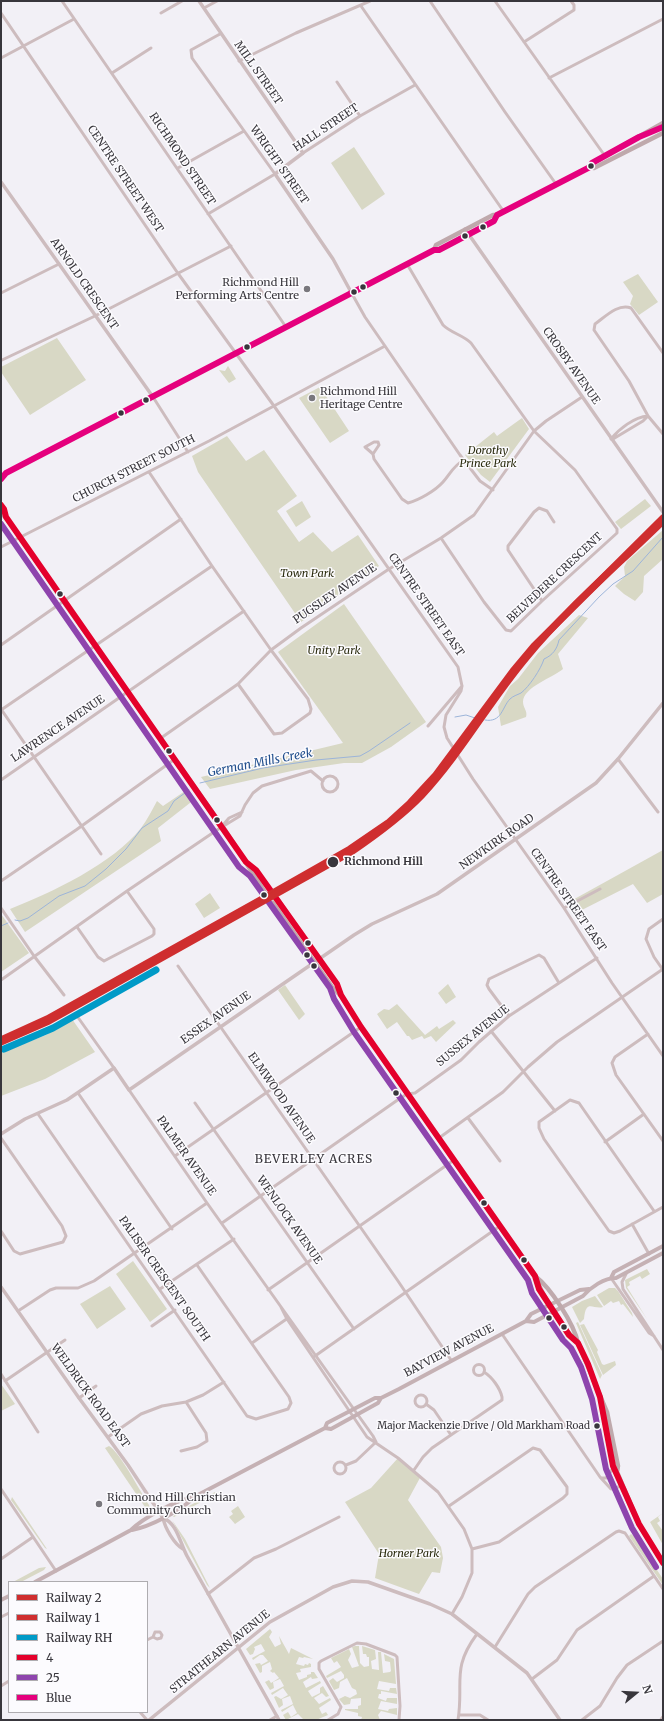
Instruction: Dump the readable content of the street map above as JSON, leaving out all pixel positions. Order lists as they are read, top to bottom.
{
  "streets": {
    "main road": ["BAYVIEW AVENUE"],
    "street": [
      "MILL STREET",
      "HALL STREET",
      "RICHMOND STREET",
      "WRIGHT STREET",
      "CENTRE STREET WEST",
      "ARNOLD CRESCENT",
      "CROSBY AVENUE",
      "CHURCH STREET SOUTH",
      "BELVEDERE CRESCENT",
      "PUGSLEY AVENUE",
      "CENTRE STREET EAST",
      "LAWRENCE AVENUE",
      "NEWKIRK ROAD",
      "ESSEX AVENUE",
      "SUSSEX AVENUE",
      "ELMWOOD AVENUE",
      "PALMER AVENUE",
      "WENLOCK AVENUE",
      "PALISER CRESCENT SOUTH",
      "WELDRICK ROAD EAST",
      "STRATHEARN AVENUE"
    ]
  },
  "crossings": [
    ["MILL STREET", "HALL STREET"],
    ["MILL STREET", "WRIGHT STREET"],
    ["HALL STREET", "RICHMOND STREET"],
    ["HALL STREET", "WRIGHT STREET"],
    ["CENTRE STREET WEST", "CENTRE STREET EAST"],
    ["CROSBY AVENUE", "PUGSLEY AVENUE"],
    ["CHURCH STREET SOUTH", "CENTRE STREET EAST"],
    ["BELVEDERE CRESCENT", "PUGSLEY AVENUE"],
    ["PUGSLEY AVENUE", "CENTRE STREET EAST"],
    ["CENTRE STREET EAST", "NEWKIRK ROAD"],
    ["CENTRE STREET EAST", "SUSSEX AVENUE"],
    ["NEWKIRK ROAD", "ESSEX AVENUE"],
    ["ESSEX AVENUE", "ELMWOOD AVENUE"],
    ["ESSEX AVENUE", "PALMER AVENUE"],
    ["SUSSEX AVENUE", "ELMWOOD AVENUE"],
    ["SUSSEX AVENUE", "PALMER AVENUE"],
    ["SUSSEX AVENUE", "WENLOCK AVENUE"],
    ["ELMWOOD AVENUE", "BAYVIEW AVENUE"],
    ["PALMER AVENUE", "BAYVIEW AVENUE"],
    ["PALMER AVENUE", "STRATHEARN AVENUE"],
    ["BAYVIEW AVENUE", "WELDRICK ROAD EAST"],
    ["WELDRICK ROAD EAST", "STRATHEARN AVENUE"]
  ],
  "districts": ["BEVERLEY ACRES"],
  "water": ["German Mills Creek"],
  "parks": [
    "Dorothy Prince Park",
    "Town Park",
    "Unity Park",
    "Horner Park"
  ],
  "places": [
    "Richmond Hill Performing Arts Centre",
    "Richmond Hill Heritage Centre",
    "Richmond Hill",
    "Major Mackenzie Drive / Old Markham Road",
    "Richmond Hill Christian Community Church"
  ],
  "lines": [
    "transit line Blue",
    "transit line 4",
    "rail line 2",
    "rail line 1",
    "transit line 25",
    "rail line RH"
  ],
  "legend": [
    "Railway 2",
    "Railway 1",
    "Railway RH",
    "4",
    "25",
    "Blue"
  ],
  "north": "right"
}
